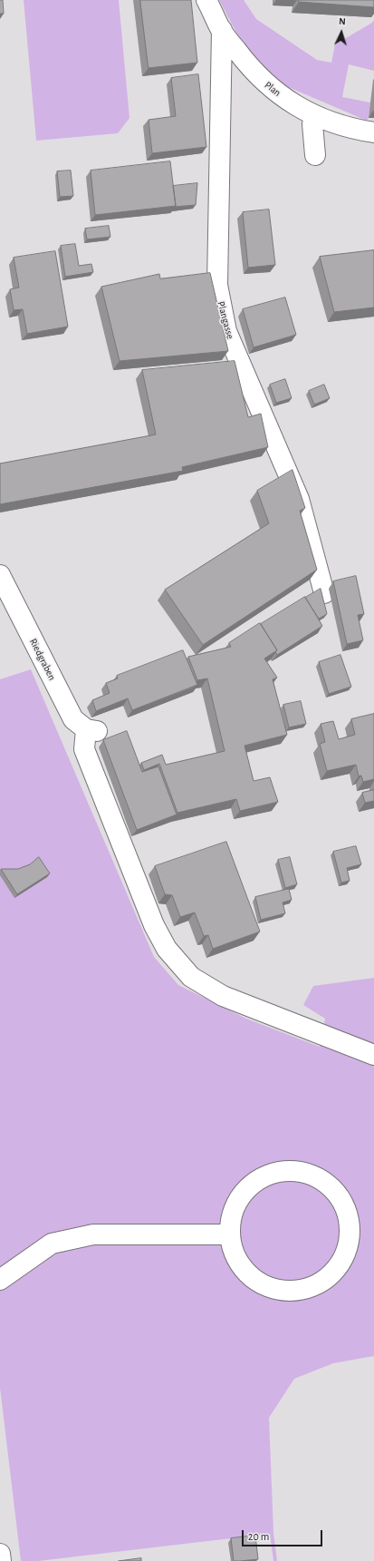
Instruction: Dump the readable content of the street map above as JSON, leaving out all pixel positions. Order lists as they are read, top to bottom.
{
  "streets": {
    "street": ["Plan", "Plangasse", "Riedgraben"]
  },
  "crossings": [
    ["Plan", "Plangasse"]
  ],
  "scale_bar": "20 m",
  "north": "top"
}
